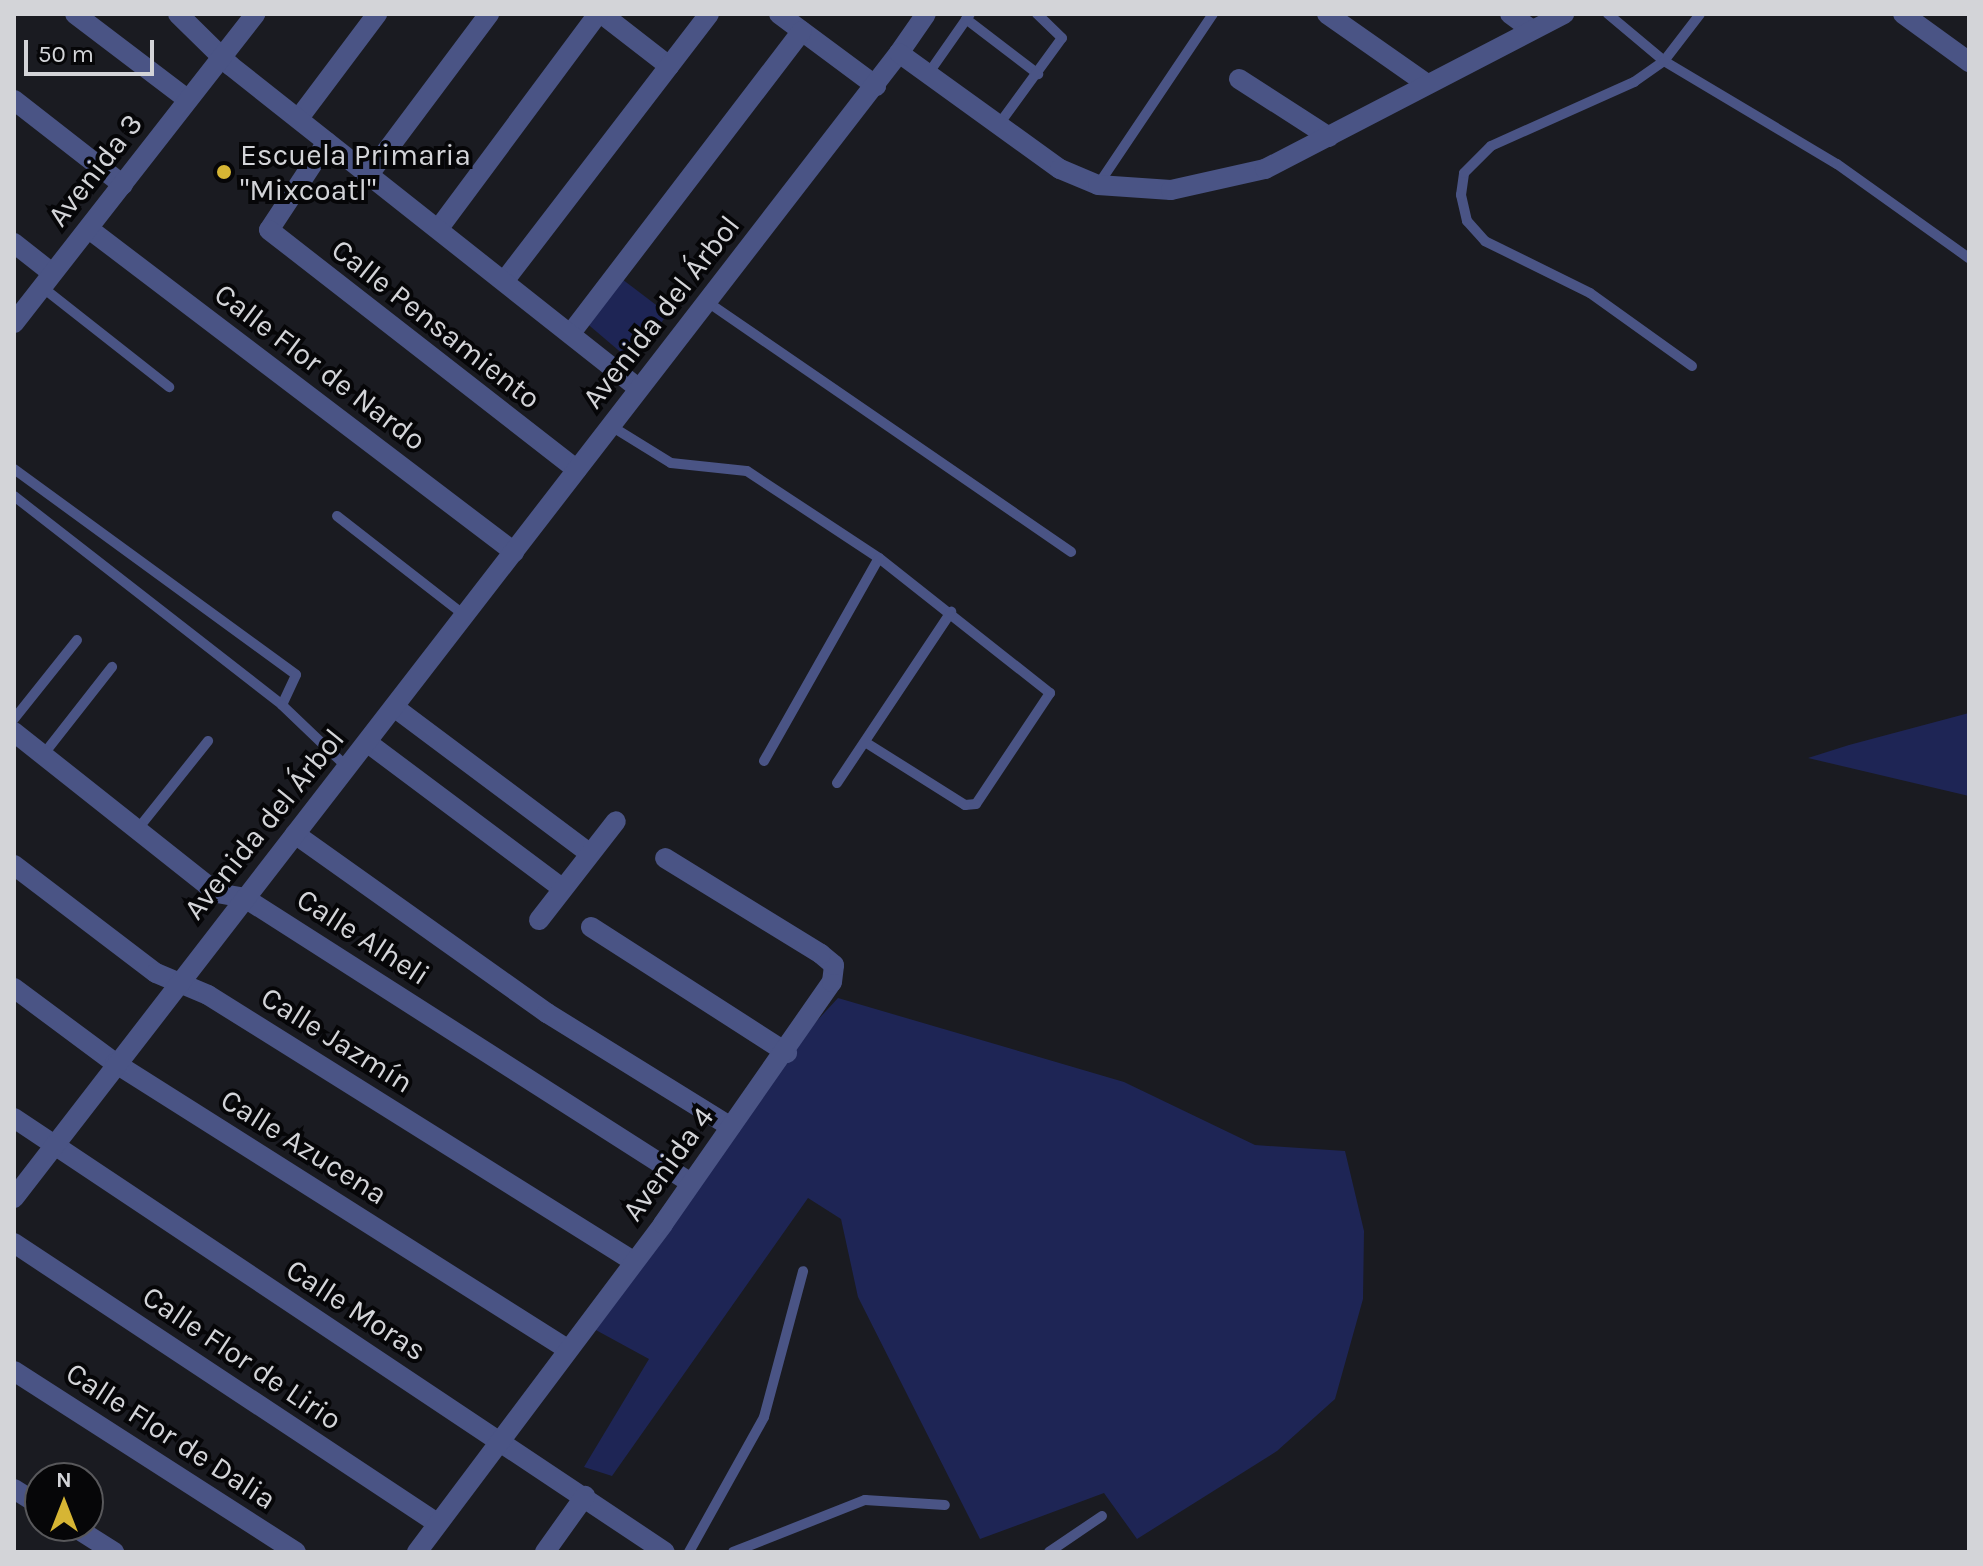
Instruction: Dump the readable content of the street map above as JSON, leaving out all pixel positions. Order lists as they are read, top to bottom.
{
  "streets": {
    "street": [
      "Avenida 3",
      "Avenida del Árbol",
      "Calle Pensamiento",
      "Calle Flor de Nardo",
      "Calle Alheli",
      "Calle Jazmín",
      "Calle Azucena",
      "Avenida 4",
      "Calle Moras",
      "Calle Flor de Lirio",
      "Calle Flor de Dalia"
    ]
  },
  "crossings": [
    ["Avenida 3", "Calle Flor de Nardo"],
    ["Avenida del Árbol", "Calle Pensamiento"],
    ["Avenida del Árbol", "Calle Flor de Nardo"],
    ["Avenida del Árbol", "Calle Alheli"],
    ["Avenida del Árbol", "Calle Jazmín"],
    ["Avenida del Árbol", "Calle Azucena"],
    ["Avenida del Árbol", "Calle Moras"],
    ["Calle Alheli", "Avenida 4"],
    ["Calle Jazmín", "Avenida 4"],
    ["Calle Azucena", "Avenida 4"],
    ["Avenida 4", "Calle Moras"],
    ["Avenida 4", "Calle Flor de Lirio"]
  ],
  "places": ["Escuela Primaria \"Mixcoatl\""],
  "scale_bar": "50 m",
  "north": "top"
}
